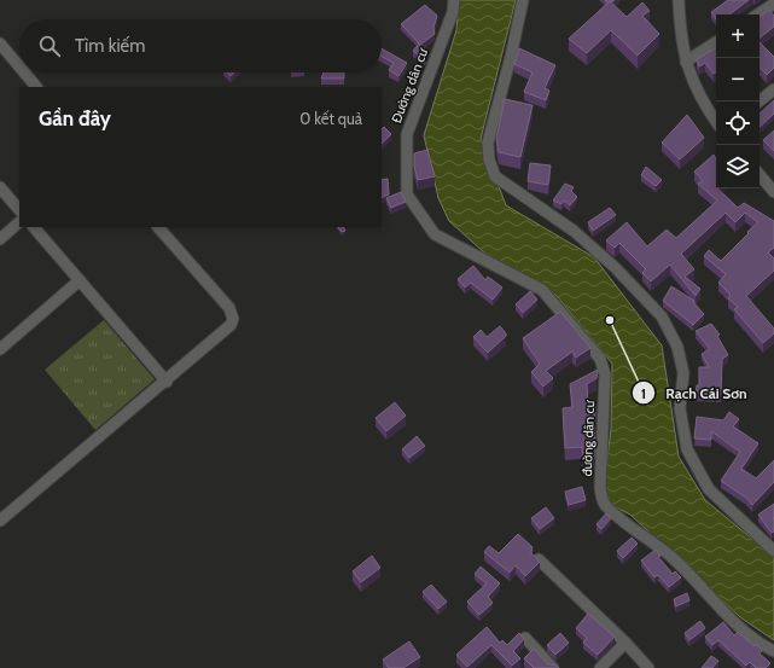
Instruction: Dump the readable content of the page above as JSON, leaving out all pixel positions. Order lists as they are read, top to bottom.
{
  "streets": {
    "street": ["Đường dân cư", "đường dân cư"]
  },
  "crossings": [
    ["Đường dân cư", "đường dân cư"]
  ],
  "places": ["Rạch Cái Sơn"],
  "page": {
    "map_buttons": ["+", "−"],
    "search": "Tìm kiếm",
    "heading": ["Gần đây", "0 kết quả"]
  }
}
